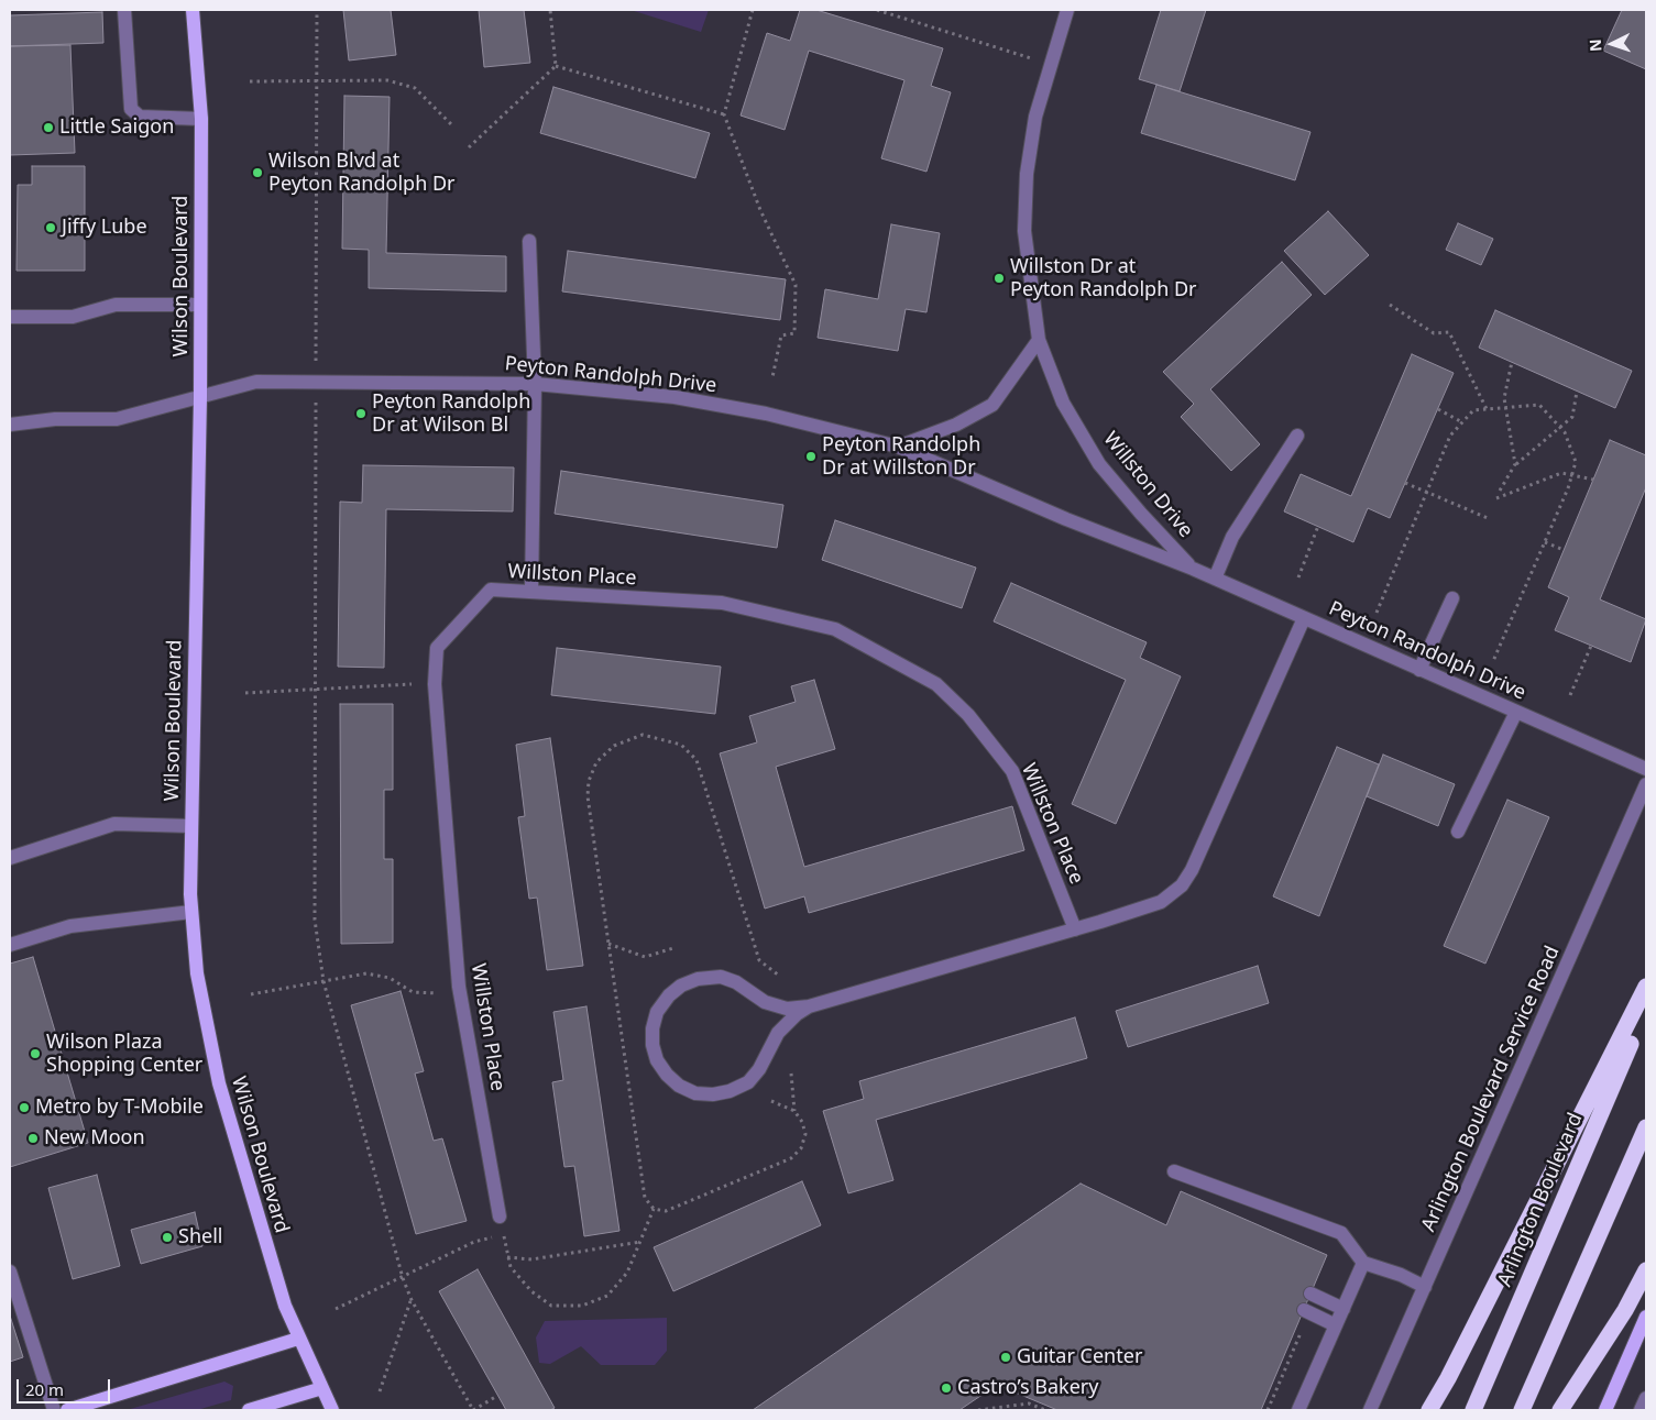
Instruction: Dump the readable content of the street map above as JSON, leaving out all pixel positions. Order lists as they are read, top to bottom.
{
  "streets": {
    "highway": ["Arlington Boulevard"],
    "main road": ["Wilson Boulevard"],
    "street": [
      "Peyton Randolph Drive",
      "Willston Drive",
      "Willston Place",
      "Arlington Boulevard Service Road"
    ]
  },
  "crossings": [
    ["Wilson Boulevard", "Peyton Randolph Drive"],
    ["Peyton Randolph Drive", "Willston Drive"]
  ],
  "places": [
    "Little Saigon",
    "Wilson Blvd at Peyton Randolph Dr",
    "Jiffy Lube",
    "Willston Dr at Peyton Randolph Dr",
    "Peyton Randolph Dr at Wilson Bl",
    "Peyton Randolph Dr at Willston Dr",
    "Wilson Plaza Shopping Center",
    "Metro by T-Mobile",
    "New Moon",
    "Shell",
    "Guitar Center",
    "Castro’s Bakery"
  ],
  "scale_bar": "20 m",
  "north": "left"
}
